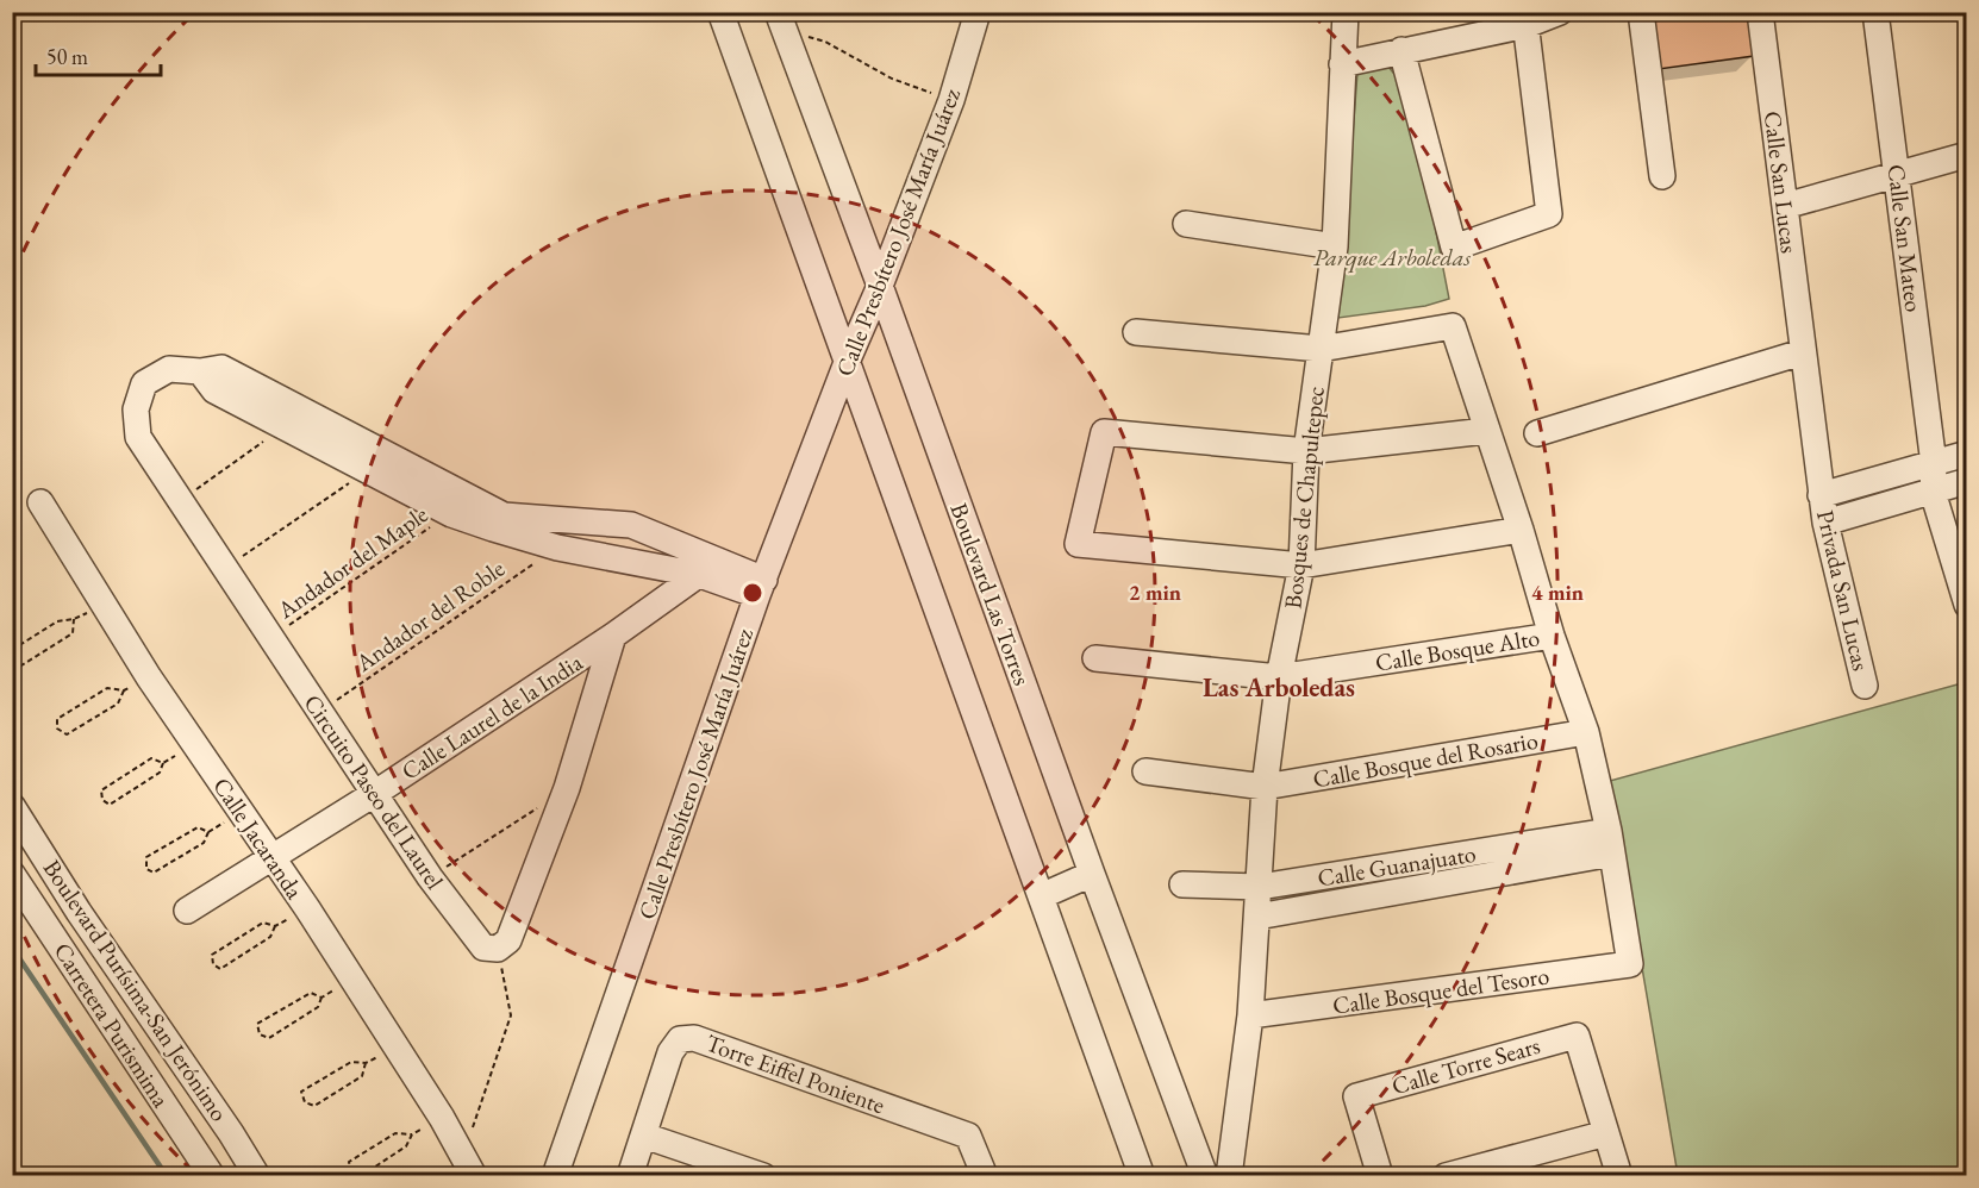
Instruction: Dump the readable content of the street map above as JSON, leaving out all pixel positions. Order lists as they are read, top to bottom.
{
  "streets": {
    "street": [
      "Calle San Lucas",
      "Calle Presbítero José María Juárez",
      "Calle San Mateo",
      "Bosques de Chapultepec",
      "Privada San Lucas",
      "Boulevard Las Torres",
      "Calle Bosque Alto",
      "Calle Laurel de la India",
      "Calle Bosque del Rosario",
      "Circuito Paseo del Laurel",
      "Calle Jacaranda",
      "Calle Guanajuato",
      "Boulevard Purísima-San Jerónimo",
      "Calle Bosque del Tesoro",
      "Carretera Purismima",
      "Calle Torre Sears",
      "Torre Eiffel Poniente"
    ],
    "path": ["Andador del Maple", "Andador del Roble"]
  },
  "crossings": [
    ["Calle San Lucas", "Privada San Lucas"],
    ["Calle Presbítero José María Juárez", "Boulevard Las Torres"],
    ["Calle Presbítero José María Juárez", "Circuito Paseo del Laurel"],
    ["Bosques de Chapultepec", "Boulevard Las Torres"],
    ["Bosques de Chapultepec", "Calle Bosque Alto"],
    ["Bosques de Chapultepec", "Calle Bosque del Rosario"],
    ["Bosques de Chapultepec", "Calle Guanajuato"],
    ["Bosques de Chapultepec", "Calle Bosque del Tesoro"],
    ["Andador del Maple", "Circuito Paseo del Laurel"],
    ["Andador del Roble", "Circuito Paseo del Laurel"],
    ["Calle Laurel de la India", "Circuito Paseo del Laurel"],
    ["Calle Laurel de la India", "Calle Jacaranda"],
    ["Calle Guanajuato", "Calle Bosque del Tesoro"]
  ],
  "districts": ["Las Arboledas"],
  "parks": ["Parque Arboledas"],
  "scale_bar": "50 m",
  "rings": ["2 min", "4 min"]
}
